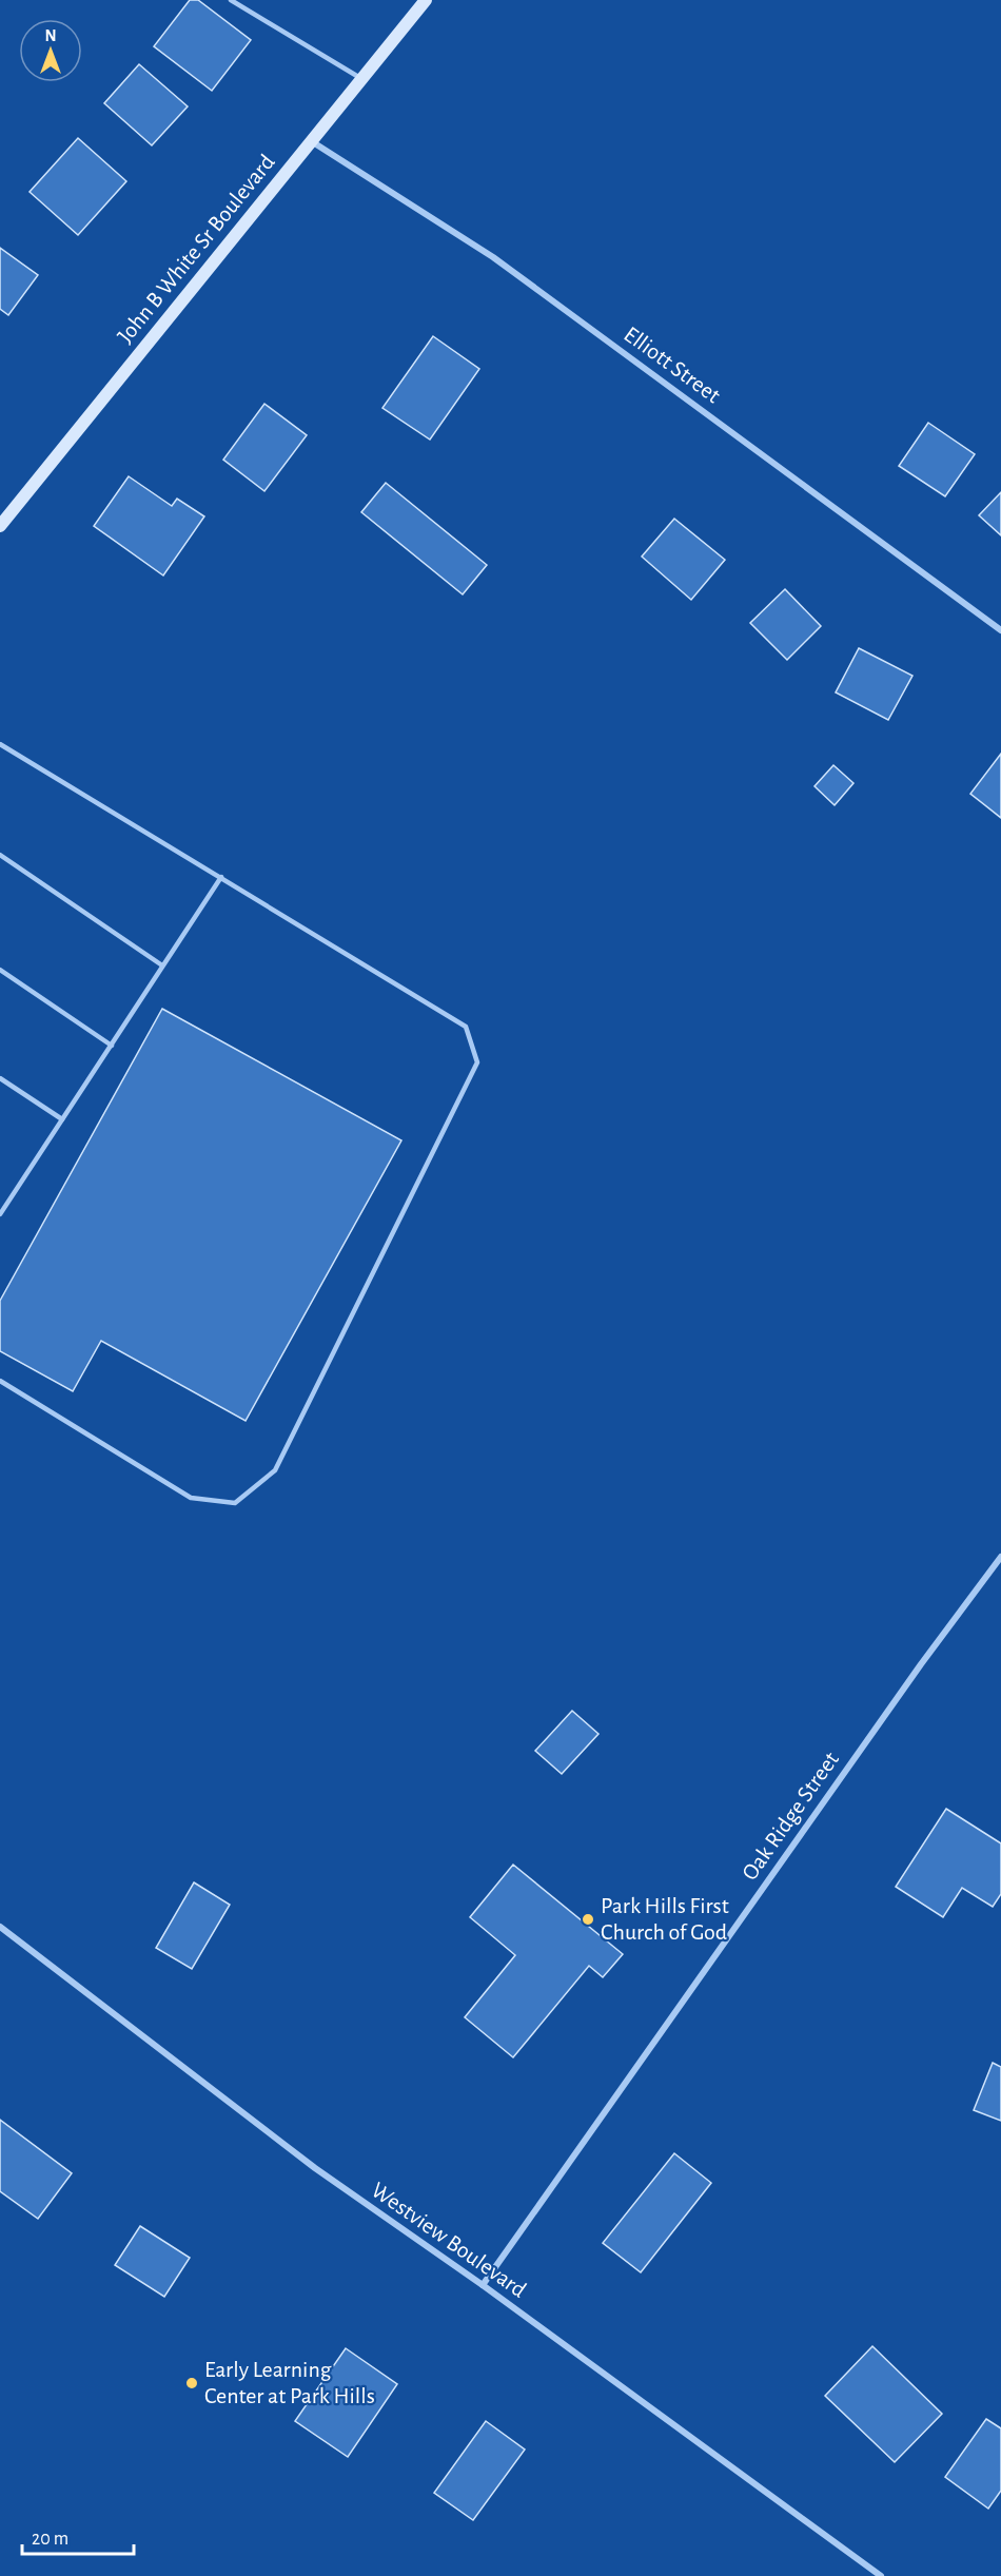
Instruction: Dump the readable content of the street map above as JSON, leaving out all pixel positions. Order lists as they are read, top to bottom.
{
  "streets": {
    "main road": ["John B White Sr Boulevard"],
    "street": ["Elliott Street", "Oak Ridge Street", "Westview Boulevard"]
  },
  "crossings": [
    ["John B White Sr Boulevard", "Elliott Street"],
    ["Oak Ridge Street", "Westview Boulevard"]
  ],
  "places": ["Park Hills First Church of God", "Early Learning Center at Park Hills"],
  "scale_bar": "20 m",
  "north": "top"
}
